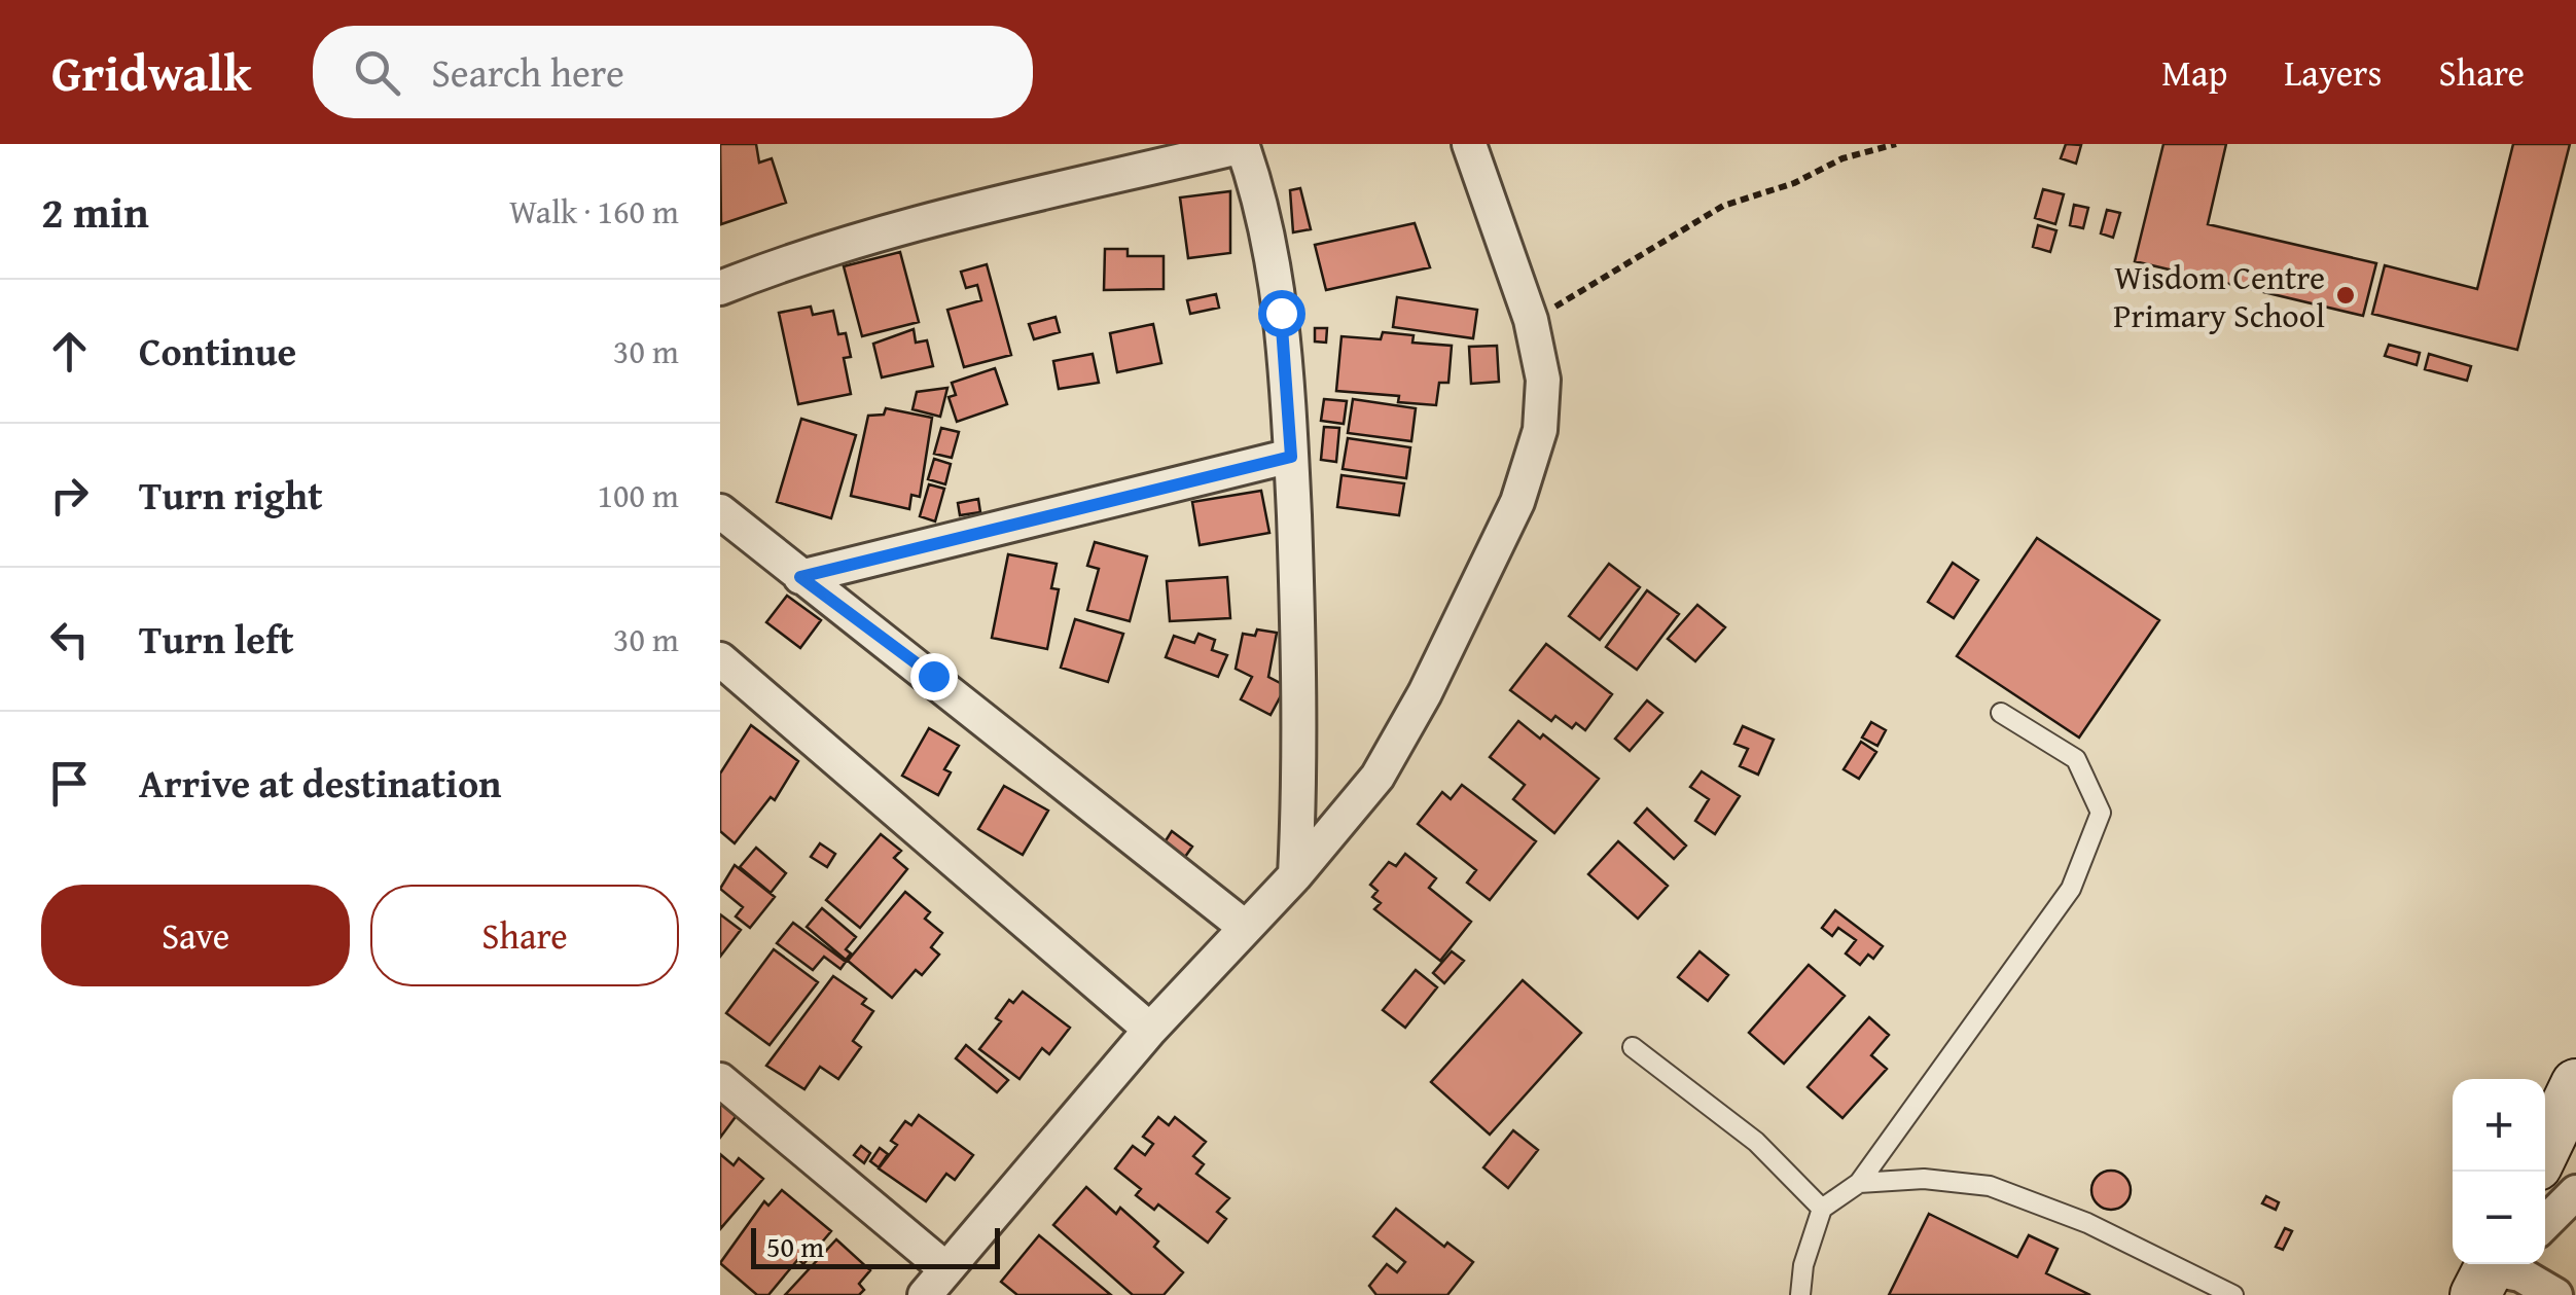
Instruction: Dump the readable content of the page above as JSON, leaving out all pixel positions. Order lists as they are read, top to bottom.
{
  "places": ["Wisdom Centre Primary School"],
  "scale_bar": "50 m",
  "page": {
    "header": "Gridwalk",
    "search": "Search here",
    "nav": ["Map", "Layers", "Share"],
    "heading": ["2 min", "Walk · 160 m"],
    "list": [
      ["Continue", "30 m"],
      ["Turn right", "100 m"],
      ["Turn left", "30 m"],
      "Arrive at destination"
    ],
    "buttons": ["Save", "Share"],
    "map_buttons": ["+", "−"],
    "scale": "50 m"
  }
}
